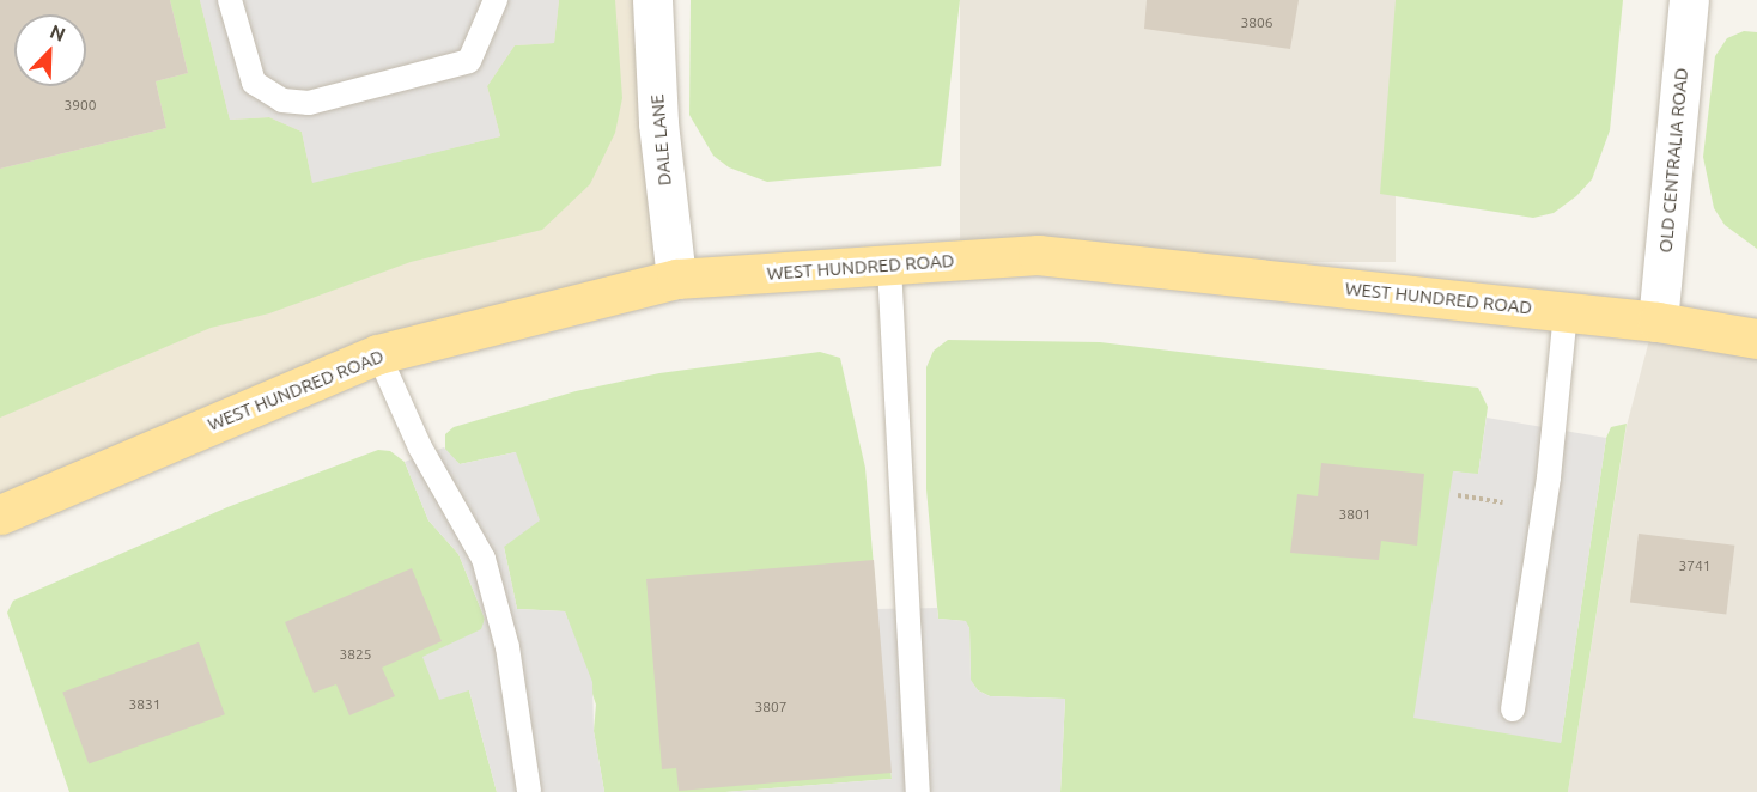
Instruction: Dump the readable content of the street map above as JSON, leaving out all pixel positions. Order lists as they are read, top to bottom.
{
  "streets": {
    "main road": ["WEST HUNDRED ROAD"],
    "street": ["DALE LANE", "OLD CENTRALIA ROAD"]
  },
  "crossings": [
    ["DALE LANE", "WEST HUNDRED ROAD"],
    ["OLD CENTRALIA ROAD", "WEST HUNDRED ROAD"]
  ],
  "house_numbers": [
    "3806",
    "3900",
    "3801",
    "3741",
    "3825",
    "3831",
    "3807"
  ],
  "north": "top right"
}
